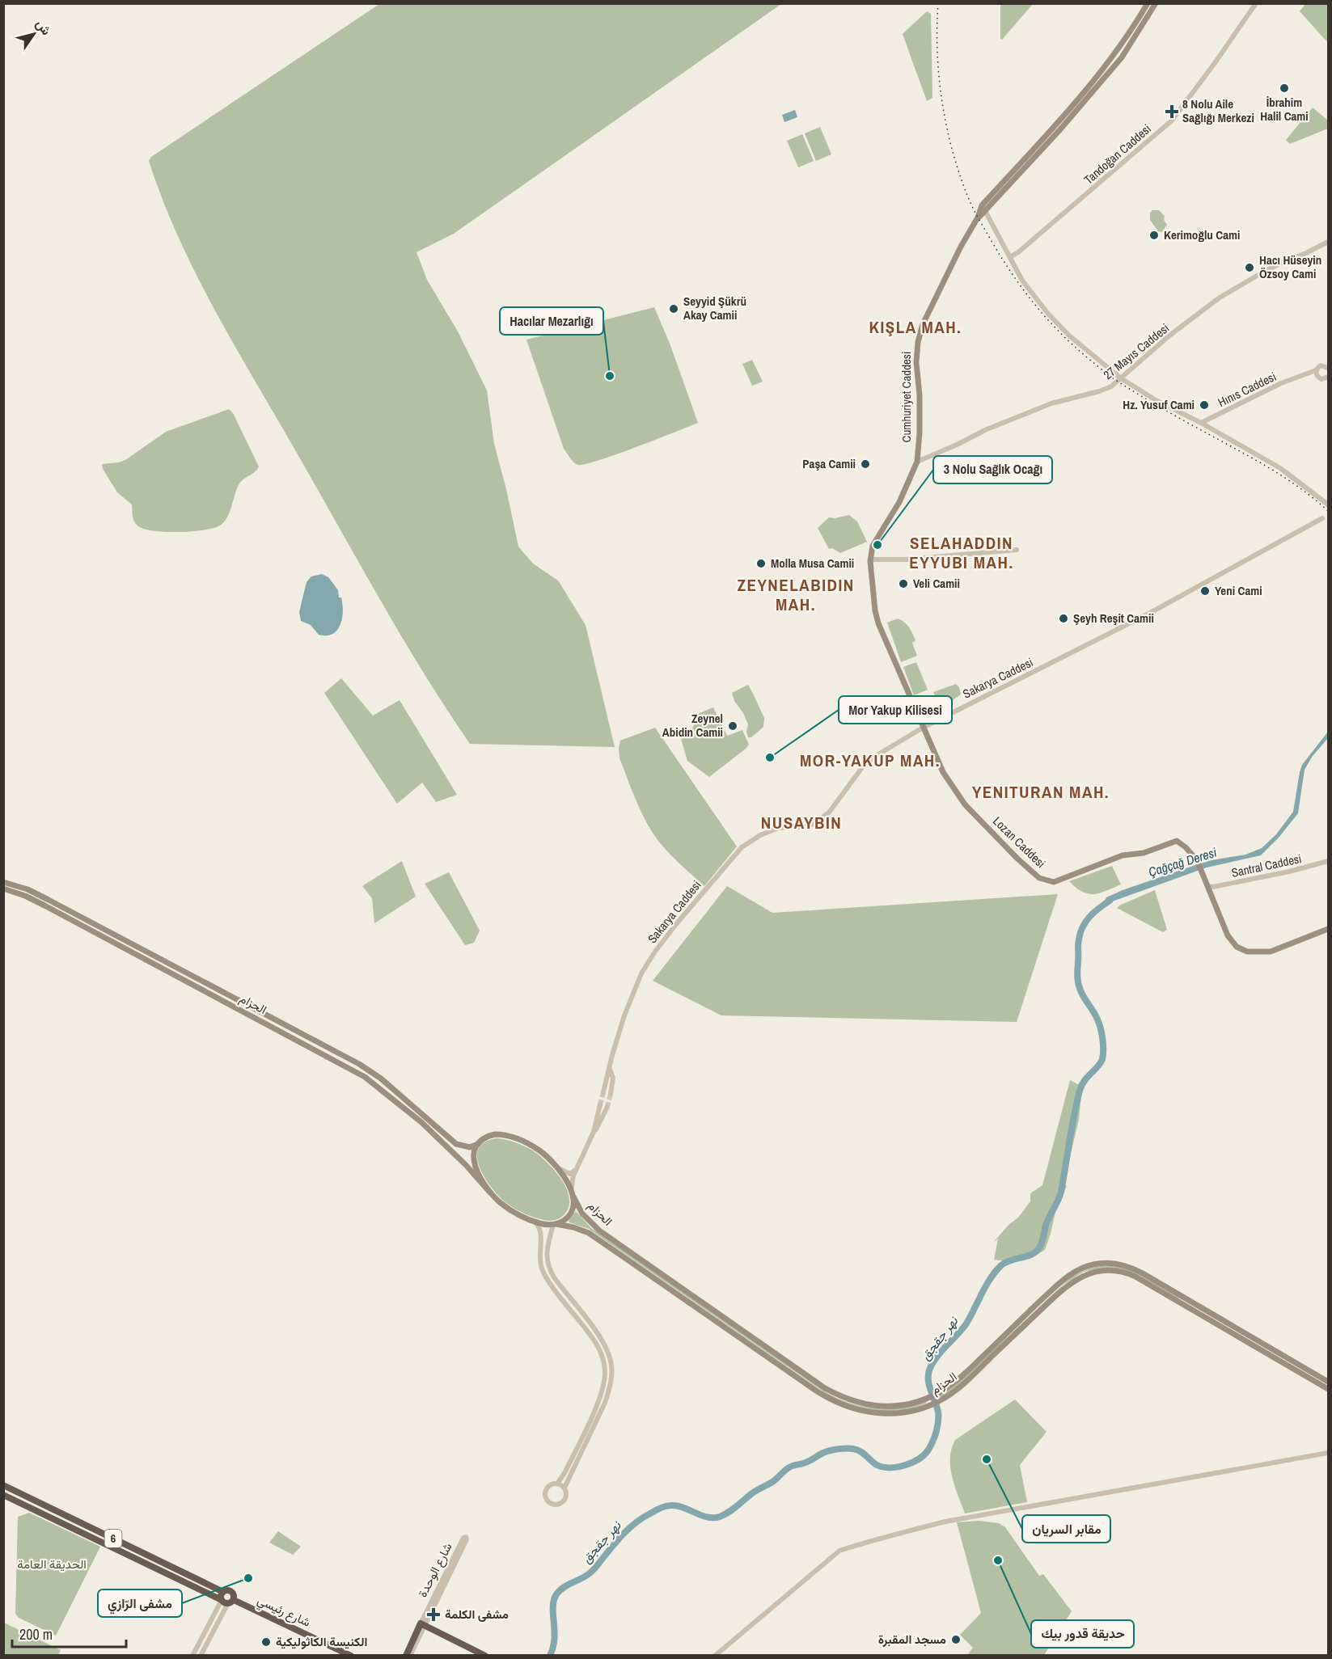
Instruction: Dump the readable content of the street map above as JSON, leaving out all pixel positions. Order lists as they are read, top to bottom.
{
  "streets": {
    "highway": ["6", "شارع الوحدة", "شارع رئيسي"],
    "main road": ["Cumhuriyet Caddesi", "Lozan Caddesi", "الحزام"],
    "street": [
      "Tandoğan Caddesi",
      "27 Mayıs Caddesi",
      "Hınıs Caddesi",
      "Sakarya Caddesi",
      "Santral Caddesi"
    ]
  },
  "crossings": [
    ["27 Mayıs Caddesi", "Cumhuriyet Caddesi"],
    ["Cumhuriyet Caddesi", "Sakarya Caddesi"],
    ["Cumhuriyet Caddesi", "Lozan Caddesi"],
    ["Sakarya Caddesi", "Lozan Caddesi"],
    ["Lozan Caddesi", "Santral Caddesi"],
    ["6", "شارع رئيسي"]
  ],
  "districts": [
    "KIŞLA MAH.",
    "SELAHADDIN EYYUBI MAH.",
    "ZEYNELABIDIN MAH.",
    "MOR-YAKUP MAH.",
    "YENITURAN MAH.",
    "NUSAYBIN"
  ],
  "water": ["Çağçağ Deresi", "نهر جقجق"],
  "parks": ["الحديقة العامة"],
  "places": {
    "other": [
      "İbrahim Halil Cami",
      "Kerimoğlu Cami",
      "Hacı Hüseyin Özsoy Cami",
      "Seyyid Şükrü Akay Camii",
      "Hacılar Mezarlığı",
      "Hz. Yusuf Cami",
      "Paşa Camii",
      "3 Nolu Sağlık Ocağı",
      "Molla Musa Camii",
      "Veli Camii",
      "Yeni Cami",
      "Şeyh Reşit Camii",
      "Zeynel Abidin Camii",
      "Mor Yakup Kilisesi",
      "مقابر السريان",
      "حديقة قدور بيك",
      "مشفى الرّازي",
      "مسجد المقبرة",
      "الكنيسة الكاثوليكية"
    ],
    "health": ["8 Nolu Aile Sağlığı Merkezi", "مشفى الكلمة"]
  },
  "scale_bar": "200 m",
  "north": "top right"
}
